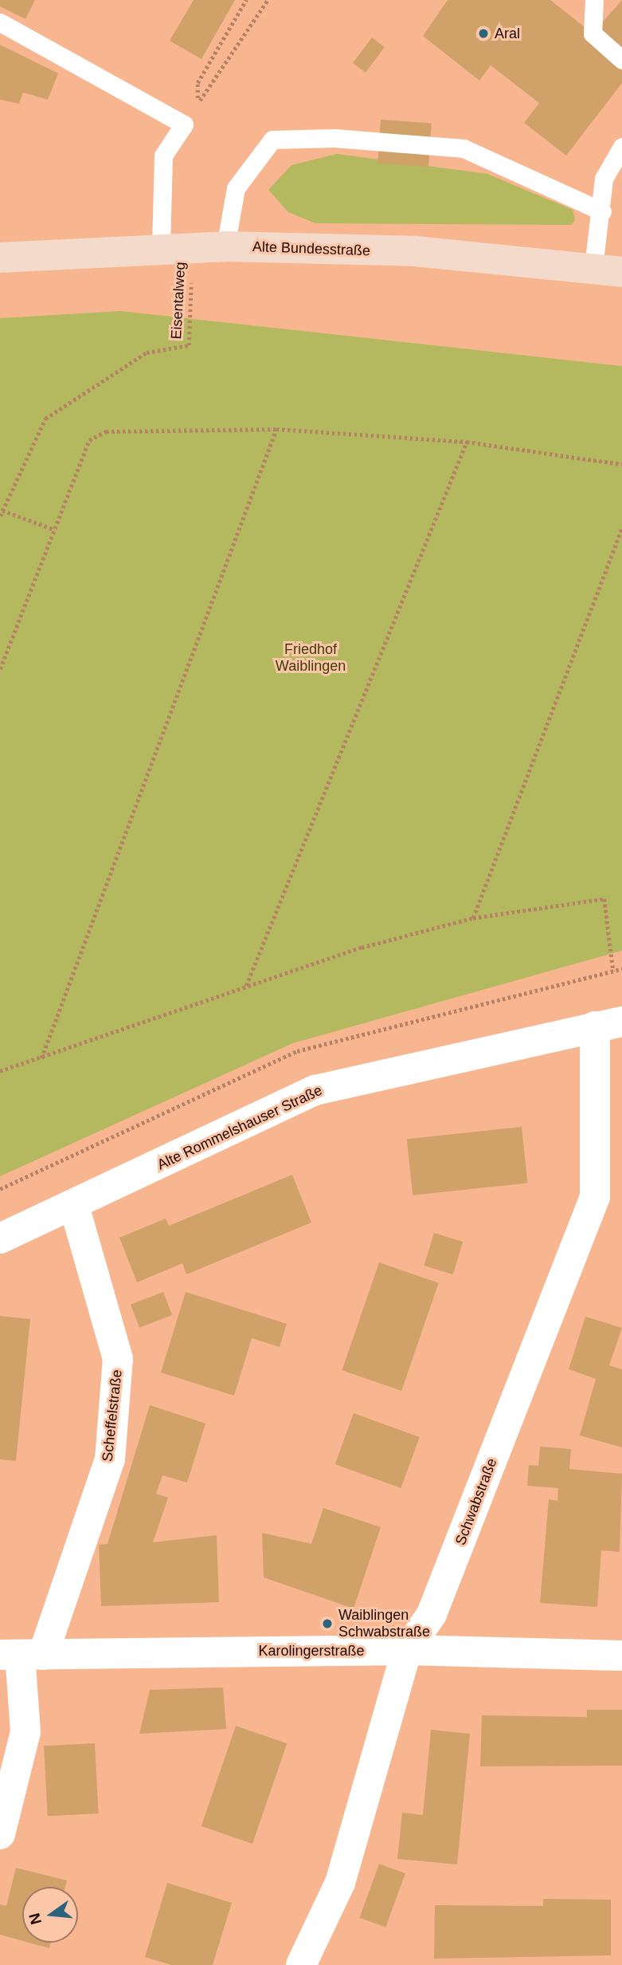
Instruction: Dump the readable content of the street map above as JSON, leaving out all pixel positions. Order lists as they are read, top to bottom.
{
  "streets": {
    "main road": ["Alte Bundesstraße"],
    "street": [
      "Alte Rommelshauser Straße",
      "Scheffelstraße",
      "Schwabstraße",
      "Karolingerstraße"
    ],
    "path": ["Eisentalweg"]
  },
  "crossings": [
    ["Alte Rommelshauser Straße", "Scheffelstraße"],
    ["Alte Rommelshauser Straße", "Schwabstraße"],
    ["Scheffelstraße", "Karolingerstraße"],
    ["Schwabstraße", "Karolingerstraße"]
  ],
  "parks": ["Friedhof Waiblingen"],
  "places": ["Aral", "Waiblingen Schwabstraße"],
  "north": "left"
}
